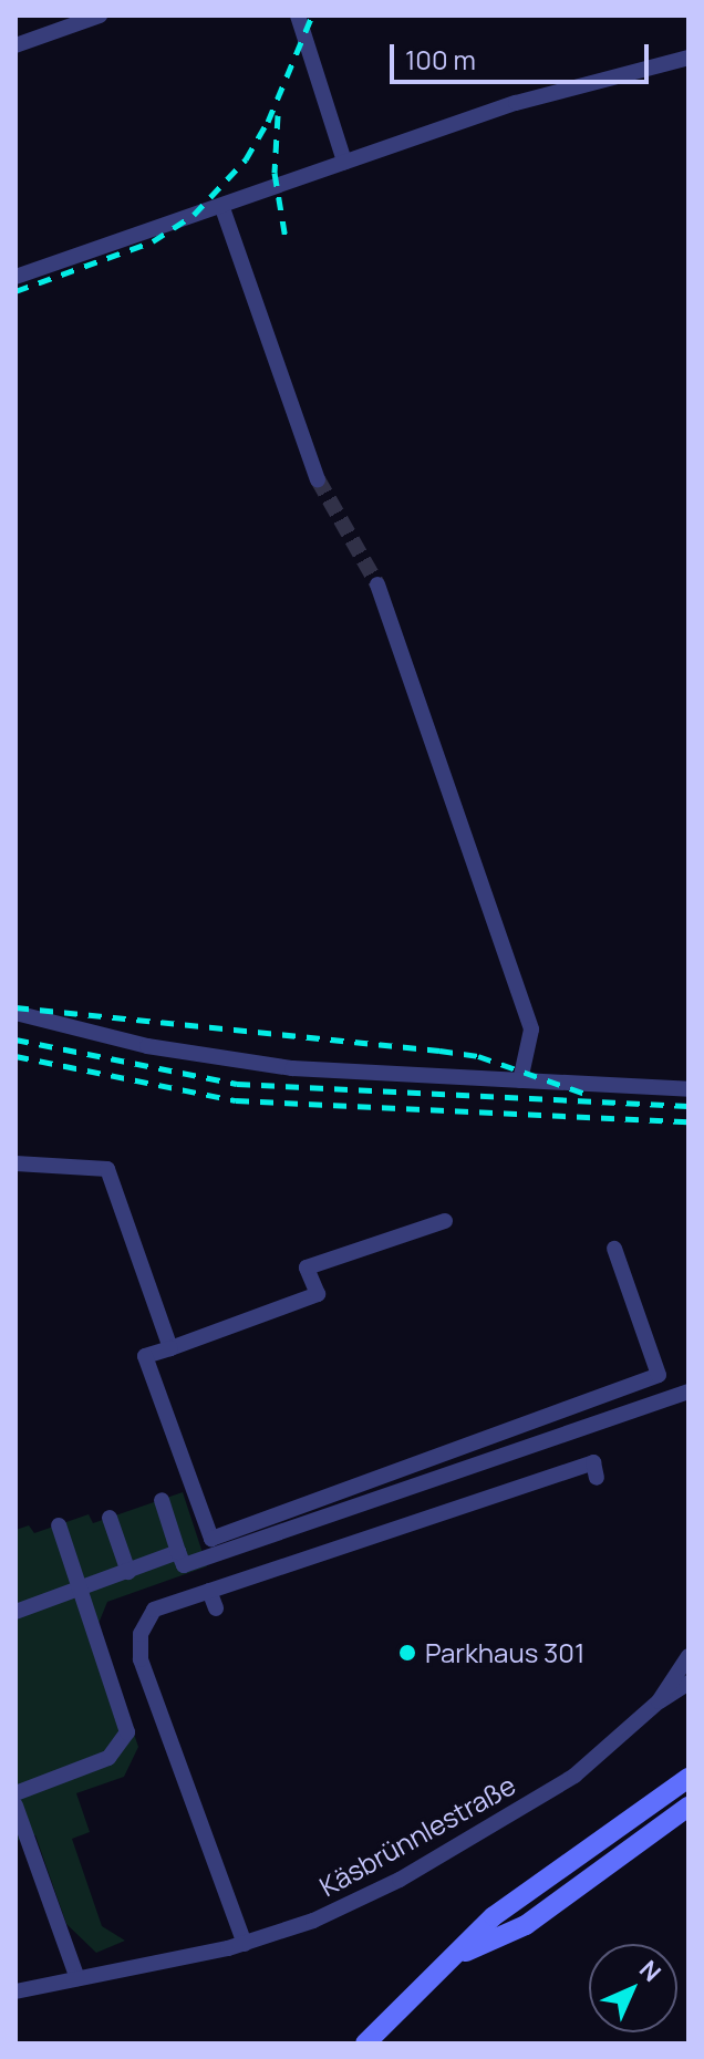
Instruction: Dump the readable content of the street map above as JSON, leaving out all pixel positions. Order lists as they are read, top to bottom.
{
  "streets": {
    "street": ["Käsbrünnlestraße"]
  },
  "places": ["Parkhaus 301"],
  "scale_bar": "100 m",
  "north": "top right"
}
